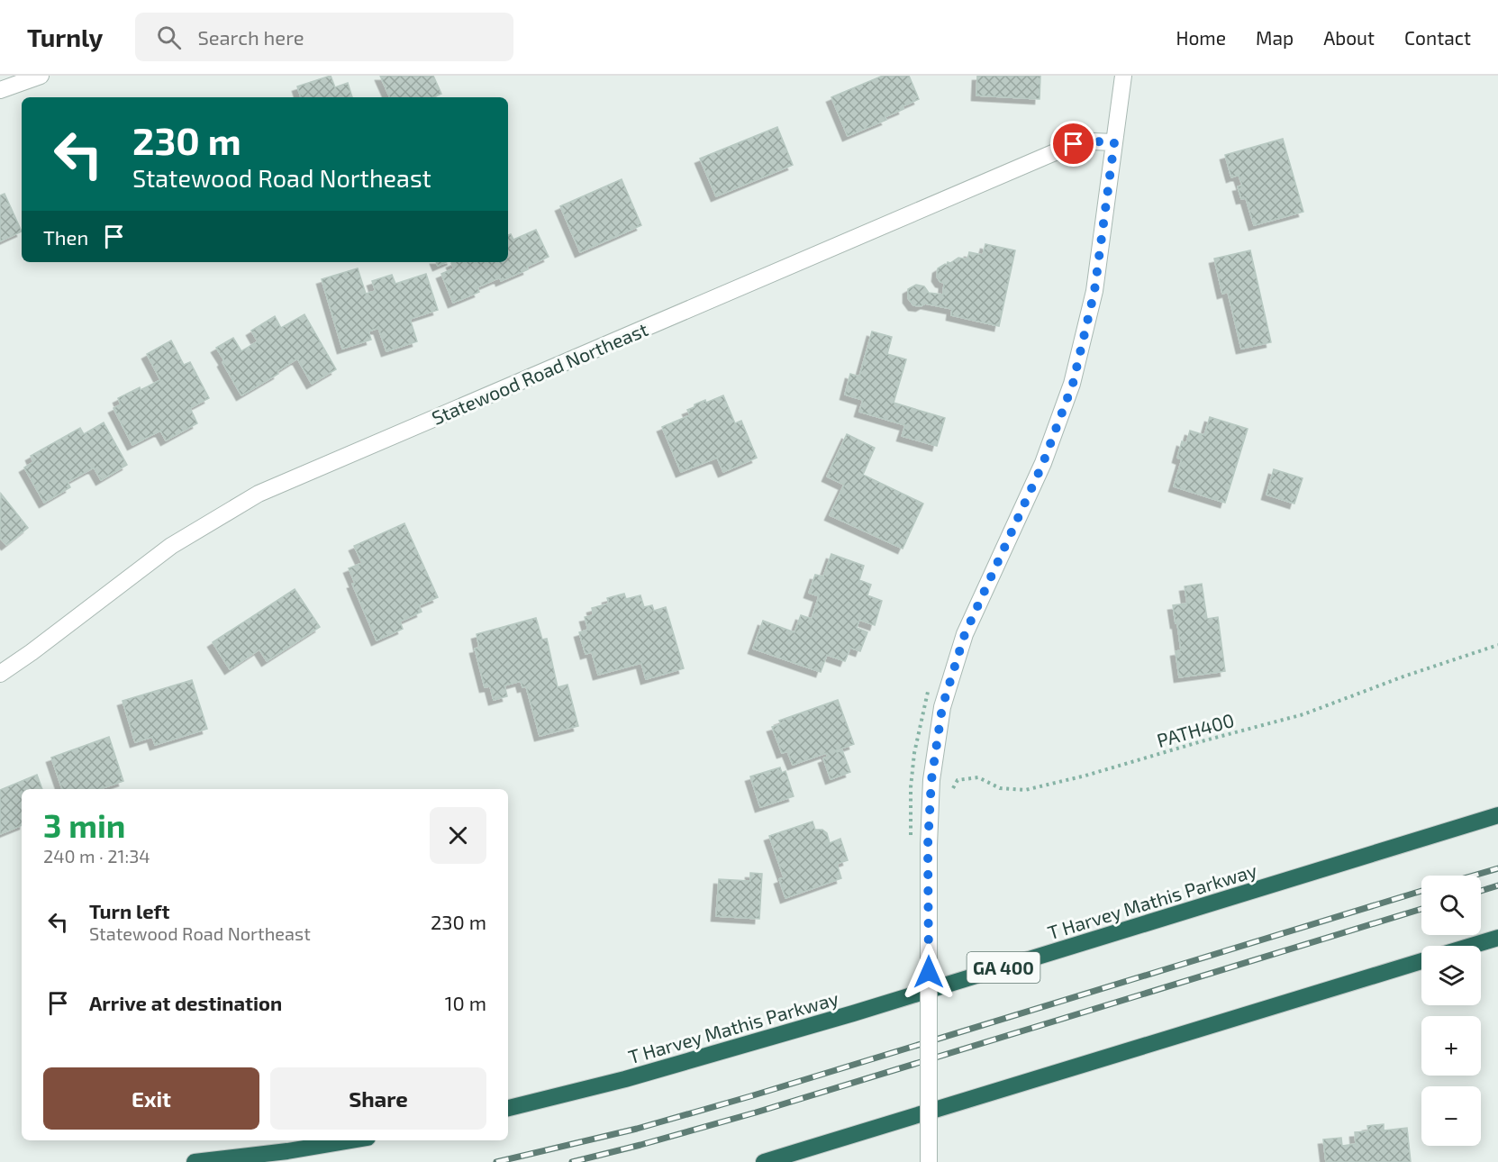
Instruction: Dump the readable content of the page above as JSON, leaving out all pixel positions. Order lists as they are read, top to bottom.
{
  "streets": {
    "highway": ["T Harvey Mathis Parkway", "GA 400"],
    "street": ["Statewood Road Northeast"],
    "path": ["PATH400"]
  },
  "page": {
    "header": "Turnly",
    "search": "Search here",
    "nav": [
      "Home",
      "Map",
      "About",
      "Contact"
    ],
    "turn": ["230 m", "Statewood Road Northeast"],
    "then": "Then",
    "heading": ["3 min", "240 m · 21:34"],
    "map_buttons": ["+", "−"],
    "list": [
      {
        "name": "Turn left",
        "note": "Statewood Road Northeast",
        "value": "230 m"
      },
      {
        "name": "Arrive at destination",
        "value": "10 m"
      }
    ],
    "buttons": ["Exit", "Share"]
  }
}
